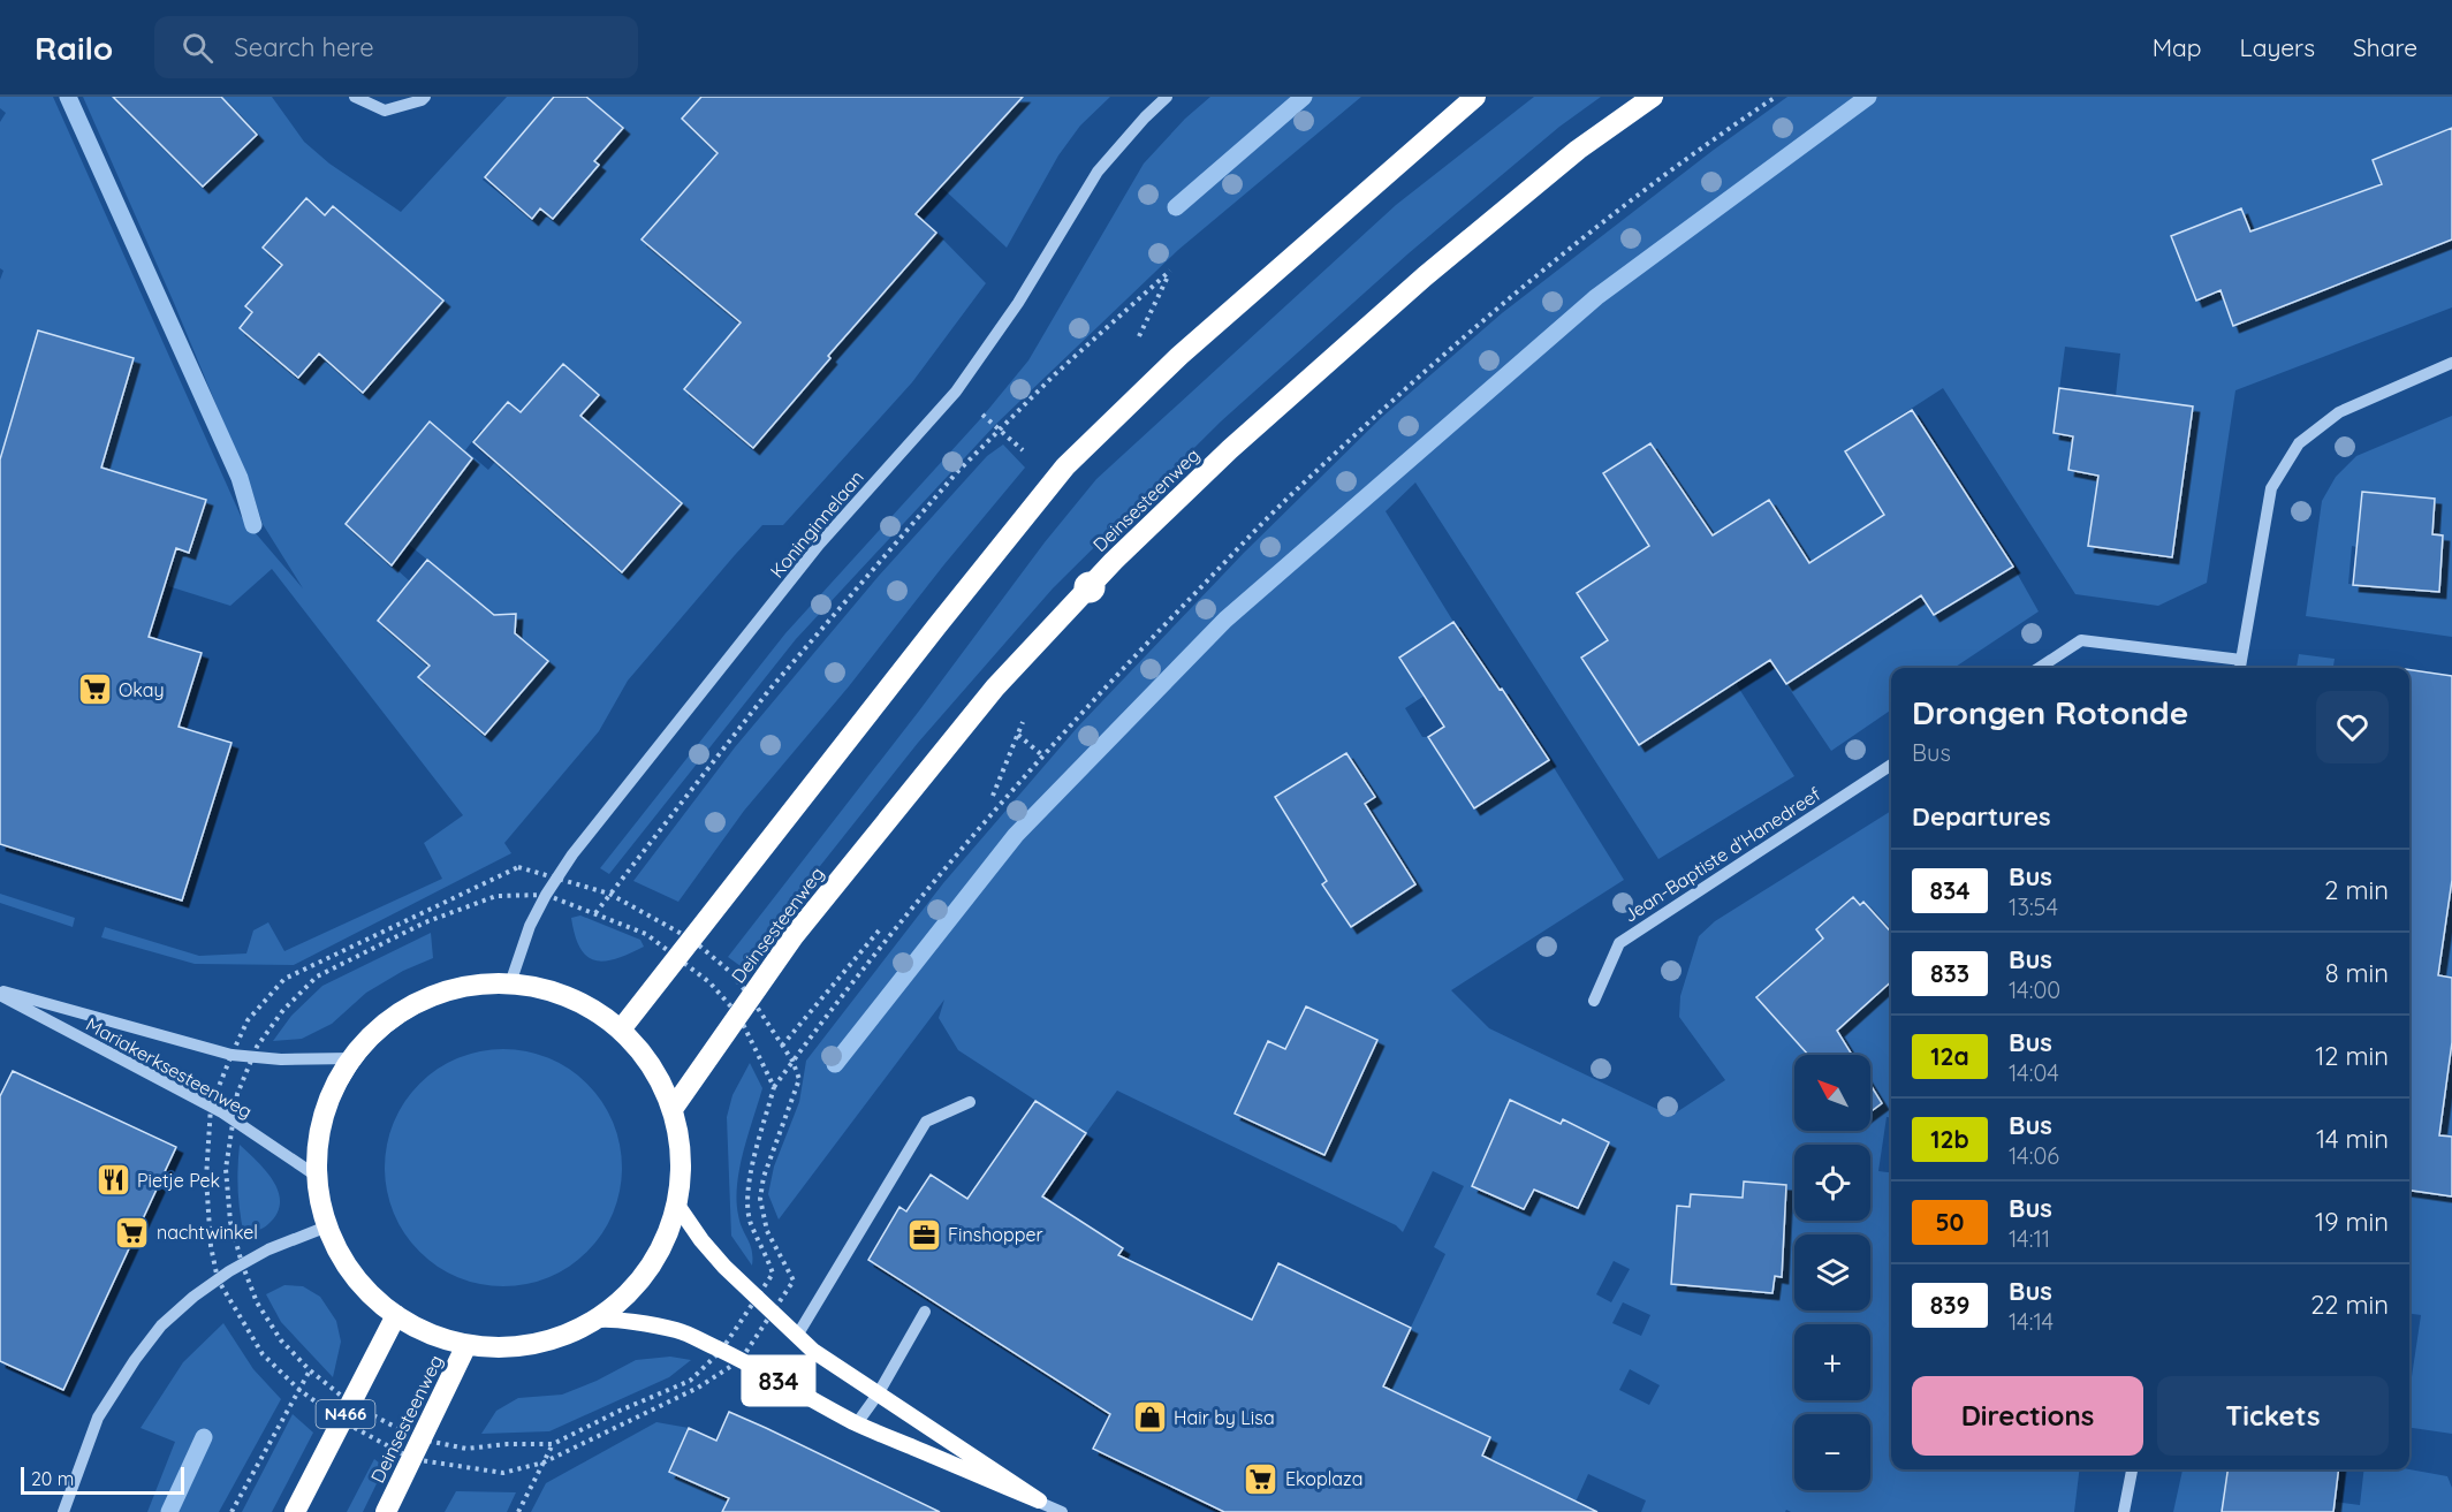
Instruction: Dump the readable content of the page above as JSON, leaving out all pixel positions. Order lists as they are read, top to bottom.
{
  "streets": {
    "highway": ["Deinsesteenweg", "N466"],
    "street": ["Koninginnelaan", "Jean-Baptiste d'Hanedreef", "Mariakerksesteenweg"]
  },
  "places": {
    "supermarket": ["Okay", "nachtwinkel", "Ekoplaza"],
    "restaurant": ["Pietje Pek"],
    "office": ["Finshopper"],
    "shop": ["Hair by Lisa"]
  },
  "lines": ["bus line 834"],
  "scale_bar": "20 m",
  "north": "top left",
  "page": {
    "header": "Railo",
    "search": "Search here",
    "nav": ["Map", "Layers", "Share"],
    "on_map": "834",
    "heading": [
      ["Drongen Rotonde", "Bus"],
      "Departures"
    ],
    "list": [
      {
        "mark": "834",
        "name": "Bus",
        "note": "13:54",
        "value": "2 min"
      },
      {
        "mark": "833",
        "name": "Bus",
        "note": "14:00",
        "value": "8 min"
      },
      {
        "mark": "12a",
        "name": "Bus",
        "note": "14:04",
        "value": "12 min"
      },
      {
        "mark": "12b",
        "name": "Bus",
        "note": "14:06",
        "value": "14 min"
      },
      {
        "mark": "50",
        "name": "Bus",
        "note": "14:11",
        "value": "19 min"
      },
      {
        "mark": "839",
        "name": "Bus",
        "note": "14:14",
        "value": "22 min"
      }
    ],
    "map_buttons": ["+", "−"],
    "buttons": ["Directions", "Tickets"],
    "scale": "20 m"
  }
}
